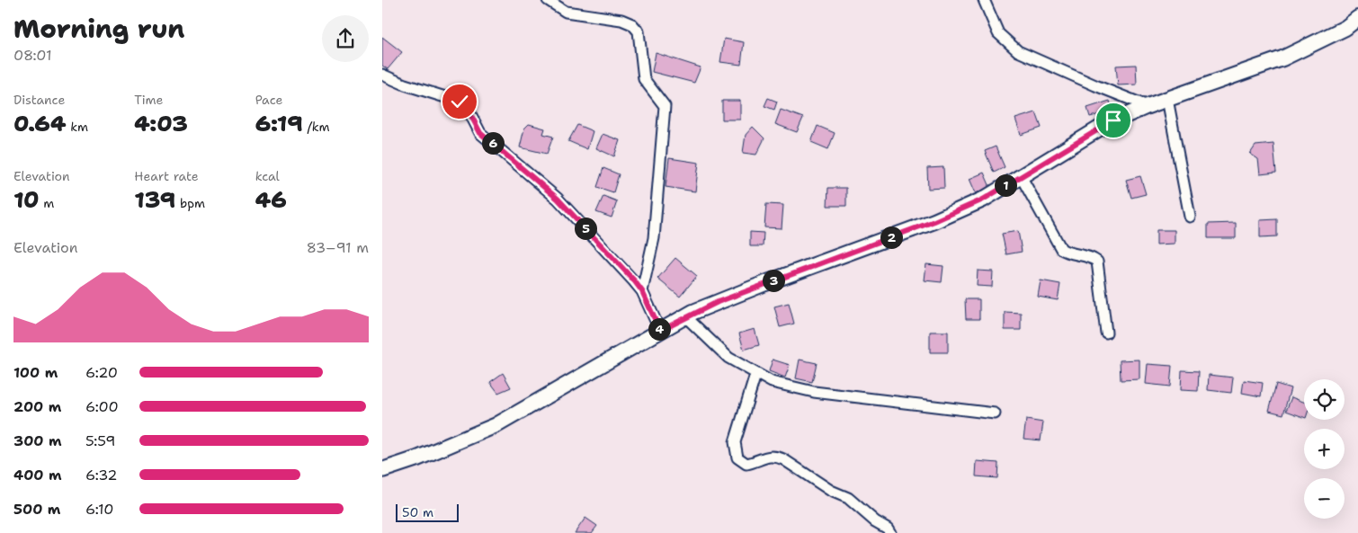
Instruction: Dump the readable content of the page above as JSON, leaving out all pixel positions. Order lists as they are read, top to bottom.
{
  "scale_bar": "50 m",
  "page": {
    "heading": ["Morning run", "08:01"],
    "stats": [
      ["Distance", "0.64 km"],
      ["Time", "4:03"],
      ["Pace", "6:19 /km"],
      ["Elevation", "10 m"],
      ["Heart rate", "139 bpm"],
      ["kcal", "46"]
    ],
    "pins": [
      "6",
      "1",
      "5",
      "2",
      "3",
      "4"
    ],
    "chart": ["Elevation", "83–91 m"],
    "list": [
      {
        "name": "100 m",
        "note": "6:20"
      },
      {
        "name": "200 m",
        "note": "6:00"
      },
      {
        "name": "300 m",
        "note": "5:59"
      },
      {
        "name": "400 m",
        "note": "6:32"
      },
      {
        "name": "500 m",
        "note": "6:10"
      }
    ],
    "map_buttons": ["+", "−"],
    "scale": "50 m"
  }
}
